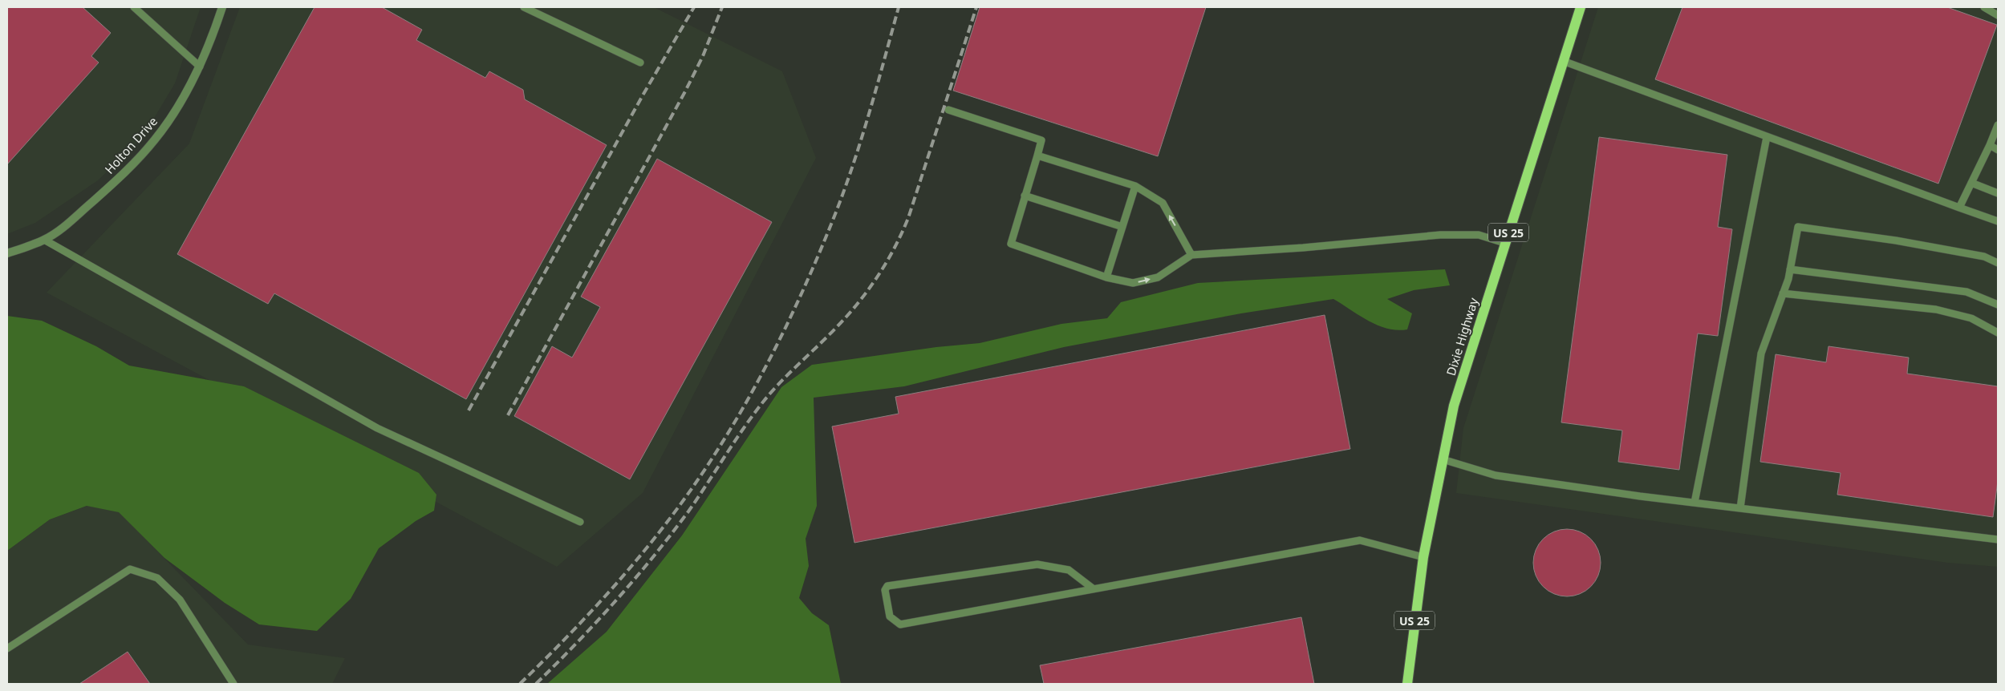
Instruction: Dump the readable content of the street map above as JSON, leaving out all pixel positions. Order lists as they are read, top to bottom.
{
  "streets": {
    "main road": ["US 25", "Dixie Highway"],
    "street": ["Holton Drive"]
  }
}
